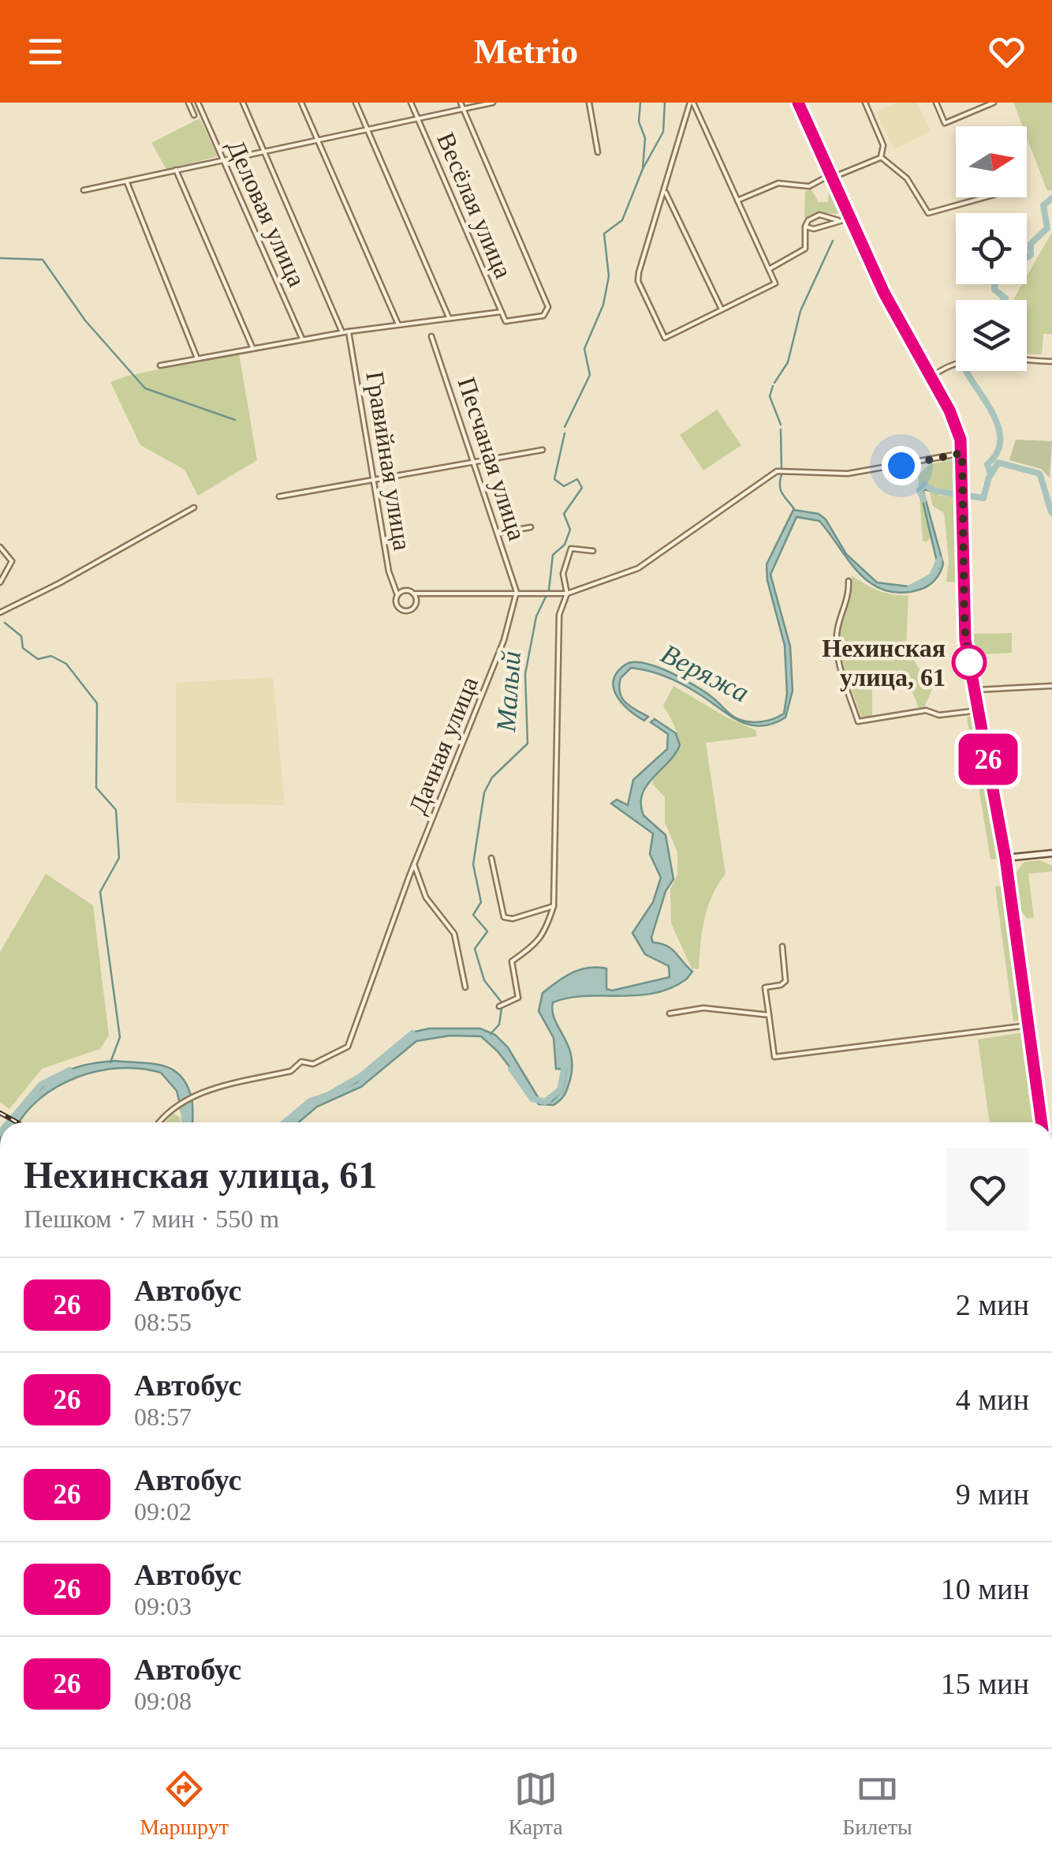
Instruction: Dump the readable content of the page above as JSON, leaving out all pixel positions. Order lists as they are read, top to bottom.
{
  "streets": {
    "street": [
      "Весёлая улица",
      "Деловая улица",
      "Песчаная улица",
      "Гравийная улица",
      "Дачная улица"
    ]
  },
  "crossings": [
    ["Песчаная улица", "Дачная улица"]
  ],
  "water": ["Веряжа", "Малый"],
  "places": ["Нехинская улица, 61"],
  "lines": ["bus line 26"],
  "north": "right",
  "page": {
    "header": "Metrio",
    "on_map": "26",
    "heading": ["Нехинская улица, 61", "Пешком · 7 мин · 550 m"],
    "list": [
      {
        "mark": "26",
        "name": "Автобус",
        "note": "08:55",
        "value": "2 мин"
      },
      {
        "mark": "26",
        "name": "Автобус",
        "note": "08:57",
        "value": "4 мин"
      },
      {
        "mark": "26",
        "name": "Автобус",
        "note": "09:02",
        "value": "9 мин"
      },
      {
        "mark": "26",
        "name": "Автобус",
        "note": "09:03",
        "value": "10 мин"
      },
      {
        "mark": "26",
        "name": "Автобус",
        "note": "09:08",
        "value": "15 мин"
      }
    ],
    "tabs": ["Маршрут", "Карта", "Билеты"]
  }
}
